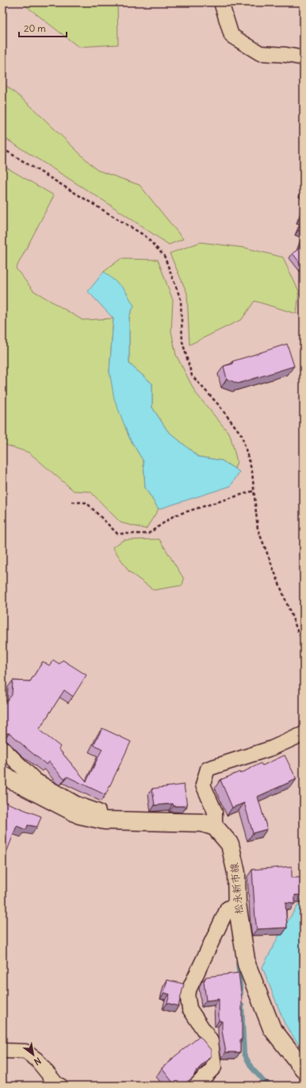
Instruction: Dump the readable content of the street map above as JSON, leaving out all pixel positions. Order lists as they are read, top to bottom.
{
  "streets": {
    "main road": ["松永新市線"]
  },
  "scale_bar": "20 m",
  "north": "bottom right"
}
